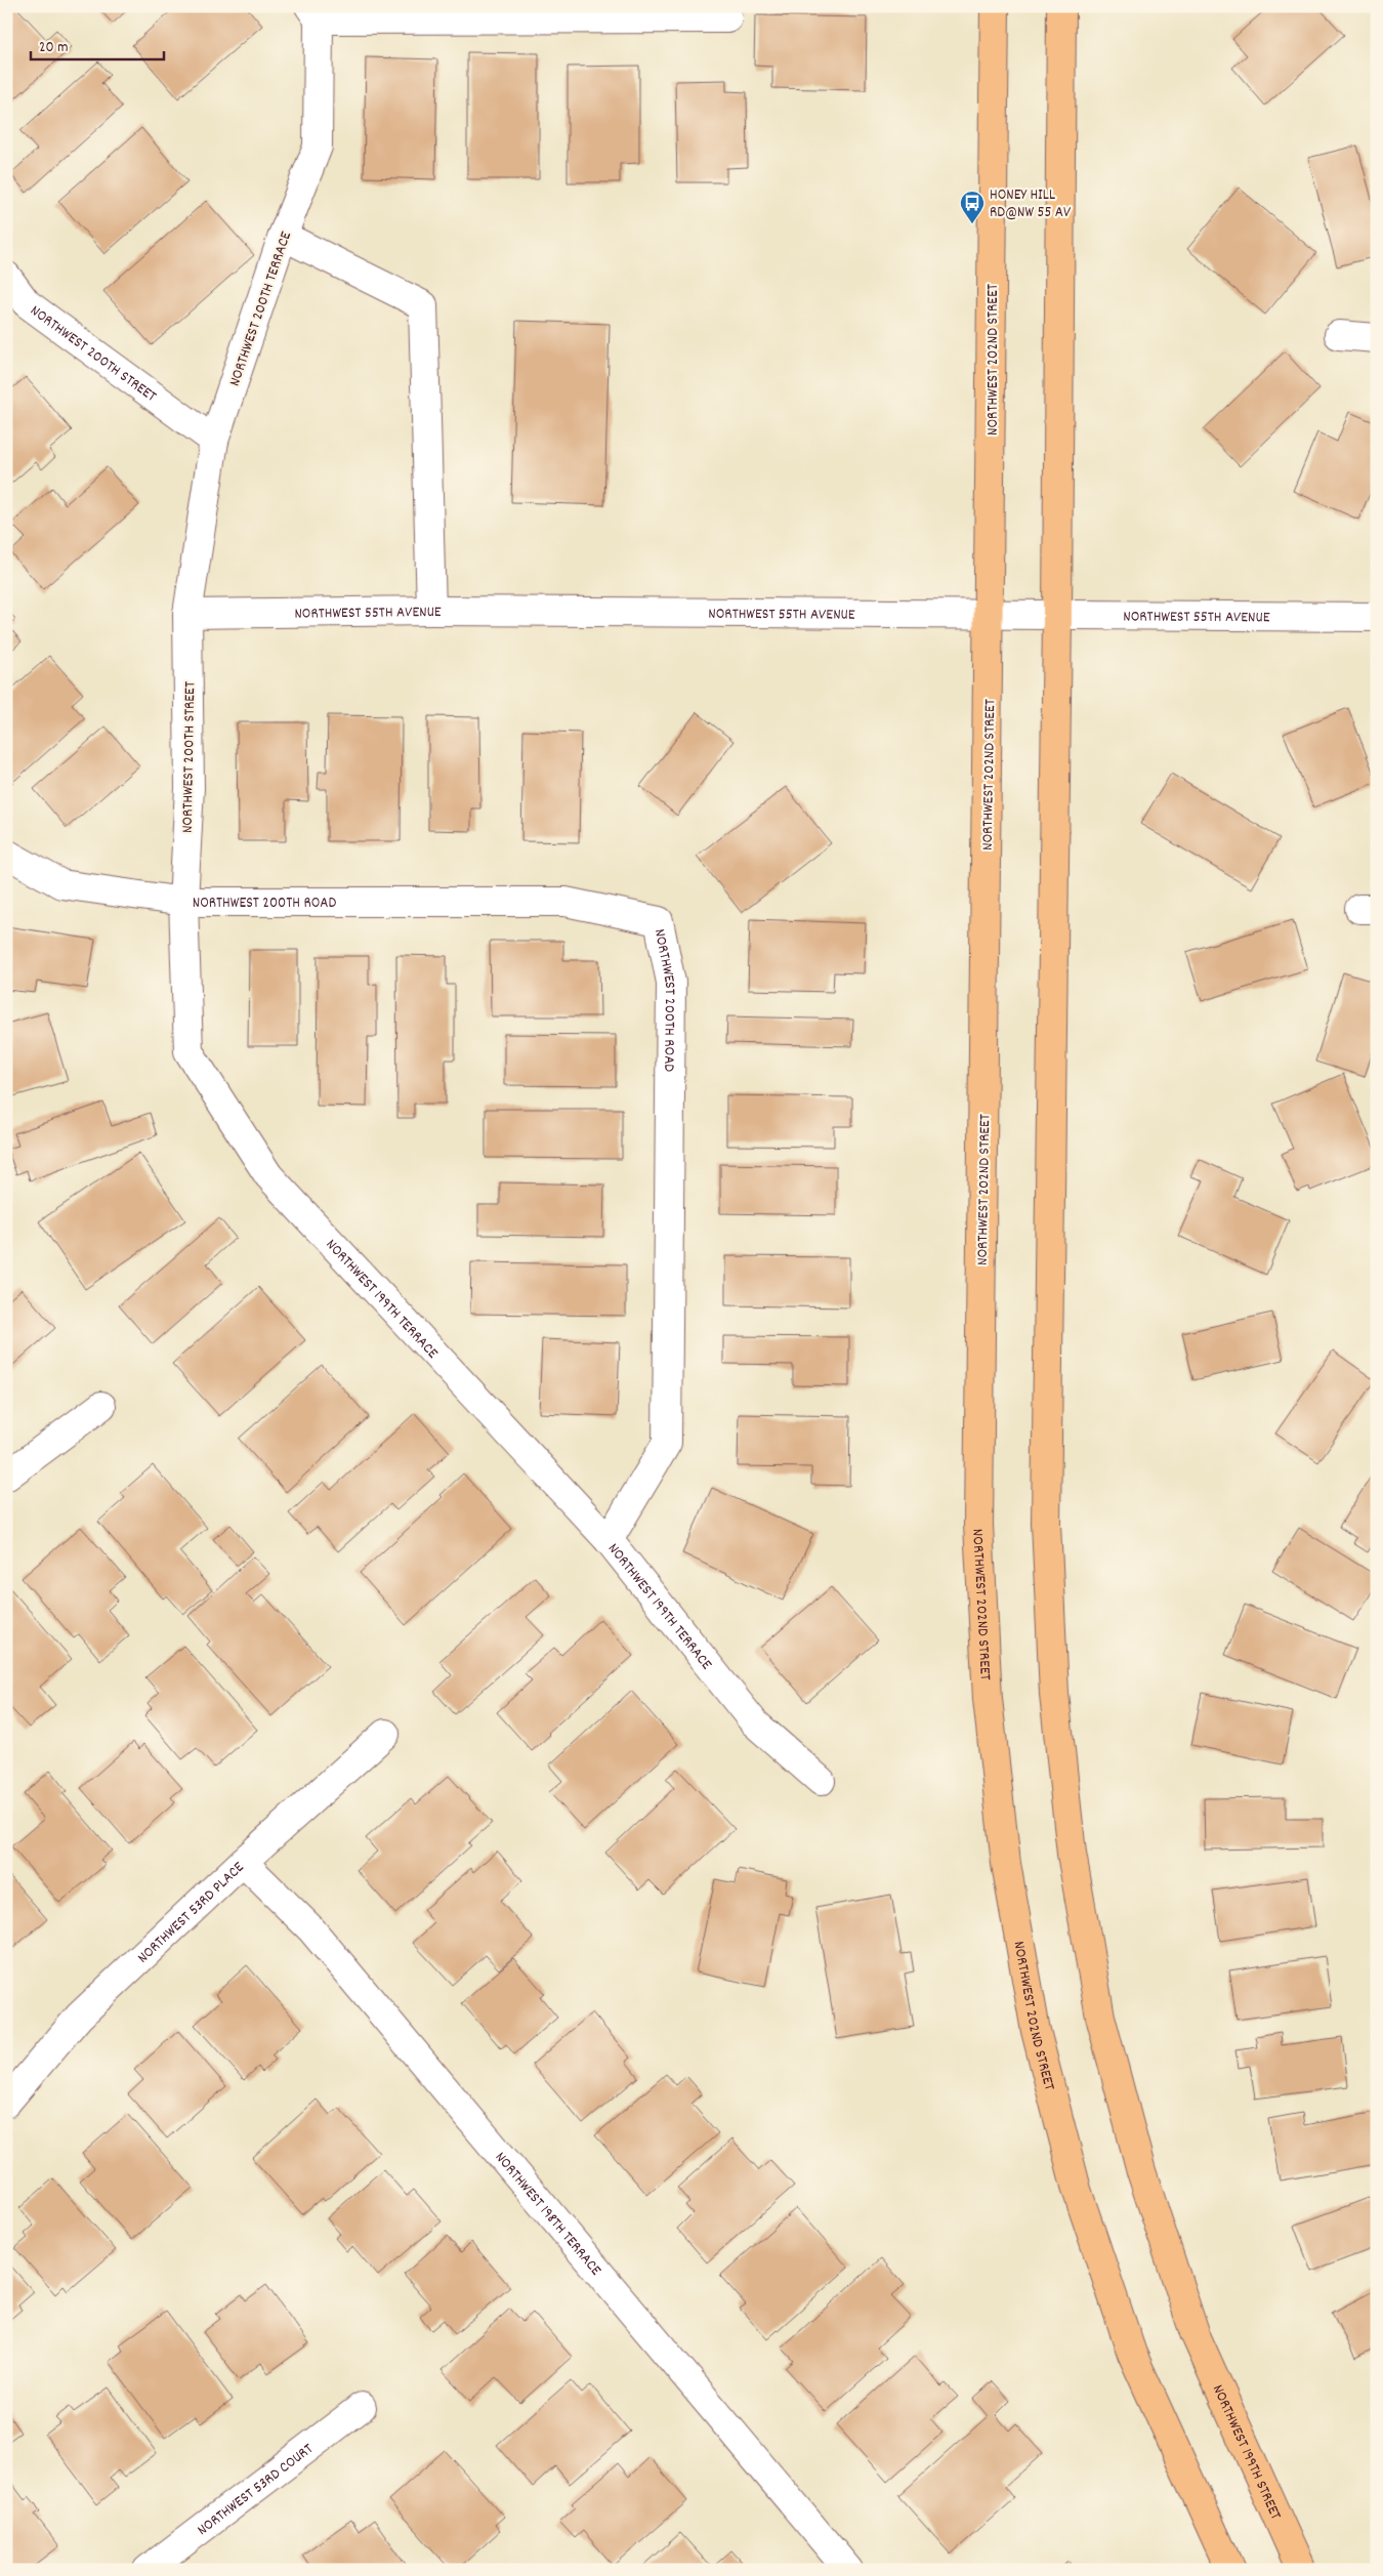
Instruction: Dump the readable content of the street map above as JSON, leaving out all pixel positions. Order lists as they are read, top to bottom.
{
  "streets": {
    "main road": ["NORTHWEST 202ND STREET", "NORTHWEST 199TH STREET"],
    "street": [
      "NORTHWEST 200TH TERRACE",
      "NORTHWEST 200TH STREET",
      "NORTHWEST 55TH AVENUE",
      "NORTHWEST 200TH ROAD",
      "NORTHWEST 199TH TERRACE",
      "NORTHWEST 53RD PLACE",
      "NORTHWEST 198TH TERRACE",
      "NORTHWEST 53RD COURT"
    ]
  },
  "crossings": [
    ["NORTHWEST 200TH TERRACE", "NORTHWEST 200TH STREET"],
    ["NORTHWEST 200TH TERRACE", "NORTHWEST 55TH AVENUE"],
    ["NORTHWEST 200TH STREET", "NORTHWEST 55TH AVENUE"],
    ["NORTHWEST 200TH STREET", "NORTHWEST 200TH ROAD"],
    ["NORTHWEST 200TH STREET", "NORTHWEST 199TH TERRACE"],
    ["NORTHWEST 202ND STREET", "NORTHWEST 55TH AVENUE"],
    ["NORTHWEST 55TH AVENUE", "NORTHWEST 199TH STREET"],
    ["NORTHWEST 200TH ROAD", "NORTHWEST 199TH TERRACE"],
    ["NORTHWEST 53RD PLACE", "NORTHWEST 198TH TERRACE"]
  ],
  "places": {
    "bus stop": ["HONEY HILL RD@NW 55 AV"]
  },
  "scale_bar": "20 m"
}
